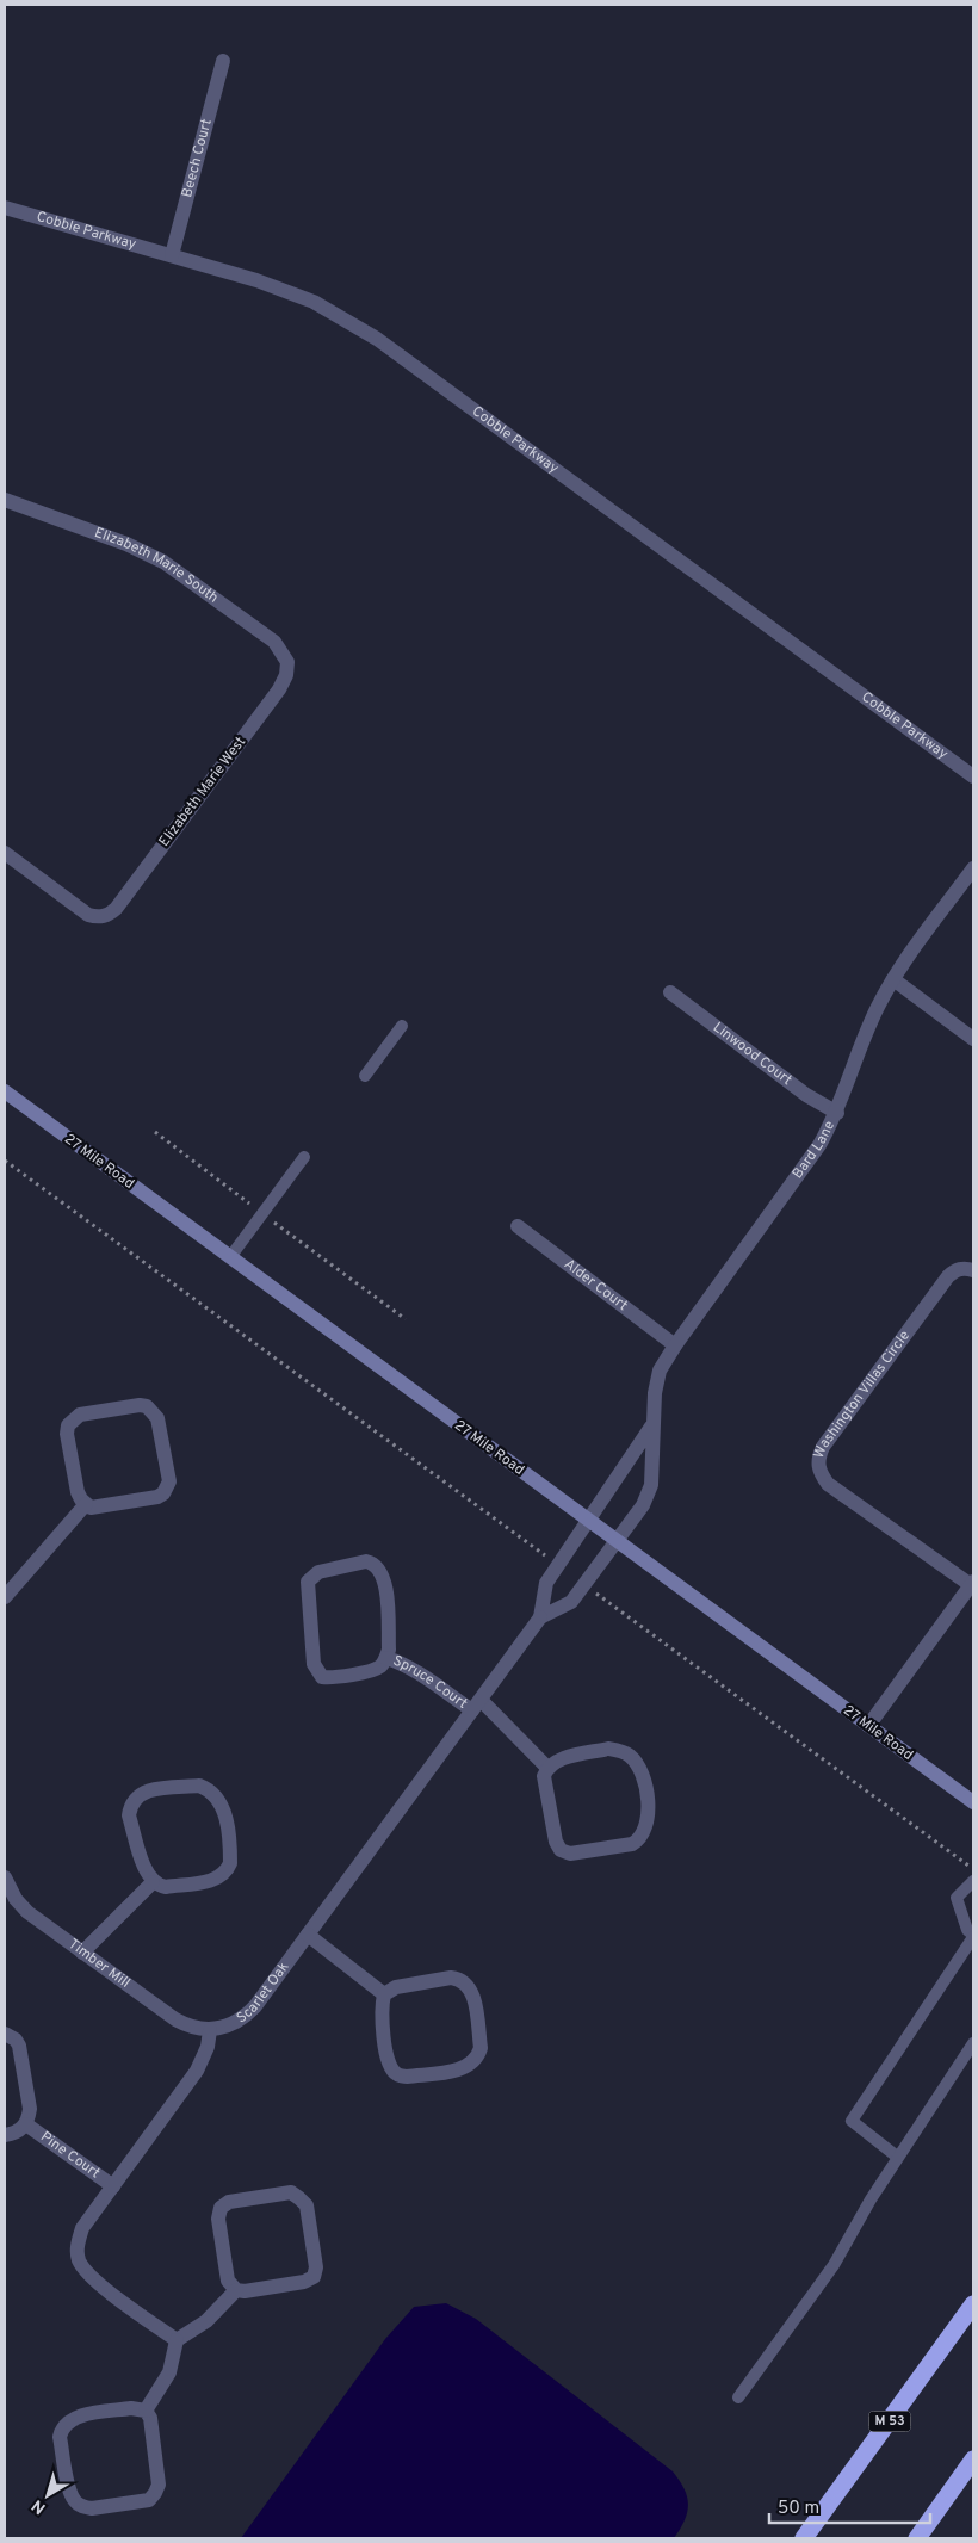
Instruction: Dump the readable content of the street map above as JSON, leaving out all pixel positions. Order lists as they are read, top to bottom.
{
  "streets": {
    "highway": ["M 53"],
    "street": [
      "Beech Court",
      "Cobble Parkway",
      "Elizabeth Marie South",
      "Elizabeth Marie West",
      "Linwood Court",
      "Bard Lane",
      "27 Mile Road",
      "Alder Court",
      "Washington Villas Circle",
      "Spruce Court",
      "Timber Mill",
      "Scarlet Oak",
      "Pine Court"
    ]
  },
  "crossings": [
    ["Beech Court", "Cobble Parkway"],
    ["Elizabeth Marie South", "Elizabeth Marie West"],
    ["Linwood Court", "Bard Lane"],
    ["Bard Lane", "27 Mile Road"],
    ["Bard Lane", "Alder Court"],
    ["Bard Lane", "Scarlet Oak"],
    ["27 Mile Road", "Washington Villas Circle"],
    ["27 Mile Road", "Scarlet Oak"],
    ["Spruce Court", "Scarlet Oak"],
    ["Timber Mill", "Scarlet Oak"]
  ],
  "scale_bar": "50 m",
  "north": "bottom left"
}
